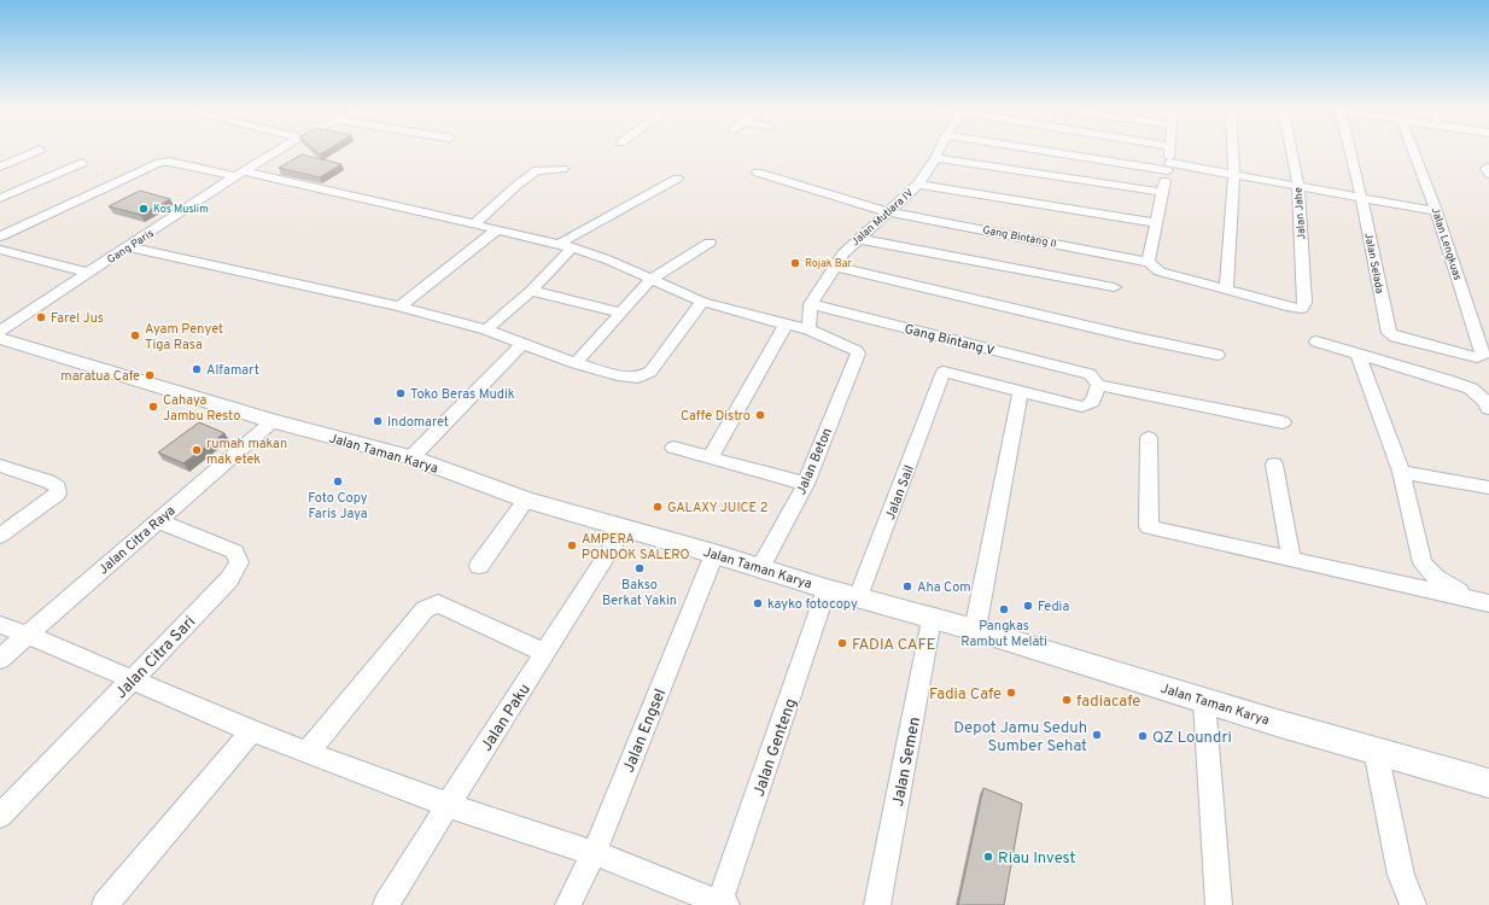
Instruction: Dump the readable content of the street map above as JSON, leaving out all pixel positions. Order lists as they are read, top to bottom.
{
  "streets": {
    "street": [
      "Jalan Jahe",
      "Jalan Mutiara IV",
      "Gang Bintang II",
      "Jalan Lengkuas",
      "Gang Paris",
      "Jalan Selada",
      "Gang Bintang V",
      "Jalan Taman Karya",
      "Jalan Beton",
      "Jalan Sail",
      "Jalan Citra Raya",
      "Jalan Citra Sari",
      "Jalan Paku",
      "Jalan Engsel",
      "Jalan Genteng",
      "Jalan Semen"
    ]
  },
  "crossings": [
    ["Jalan Jahe", "Gang Bintang II"],
    ["Jalan Mutiara IV", "Gang Bintang II"],
    ["Jalan Mutiara IV", "Gang Bintang V"],
    ["Jalan Mutiara IV", "Jalan Beton"],
    ["Jalan Lengkuas", "Jalan Selada"],
    ["Jalan Taman Karya", "Jalan Beton"],
    ["Jalan Taman Karya", "Jalan Sail"],
    ["Jalan Taman Karya", "Jalan Citra Raya"],
    ["Jalan Taman Karya", "Jalan Paku"],
    ["Jalan Taman Karya", "Jalan Engsel"],
    ["Jalan Taman Karya", "Jalan Genteng"],
    ["Jalan Taman Karya", "Jalan Semen"],
    ["Jalan Citra Raya", "Jalan Citra Sari"]
  ],
  "places": [
    "Kos Muslim",
    "Rojak Bar",
    "Farel Jus",
    "Ayam Penyet Tiga Rasa",
    "Alfamart",
    "maratua Cafe",
    "Toko Beras Mudik",
    "Cahaya Jambu Resto",
    "Caffe Distro",
    "Indomaret",
    "rumah makan mak etek",
    "Foto Copy Faris Jaya",
    "GALAXY JUICE 2",
    "AMPERA PONDOK SALERO",
    "Bakso Berkat Yakin",
    "Aha Com",
    "kayko fotocopy",
    "Fedia",
    "Pangkas Rambut Melati",
    "FADIA CAFE",
    "Fadia Cafe",
    "fadiacafe",
    "Depot Jamu Seduh Sumber Sehat",
    "QZ Loundri",
    "Riau Invest"
  ]
}
